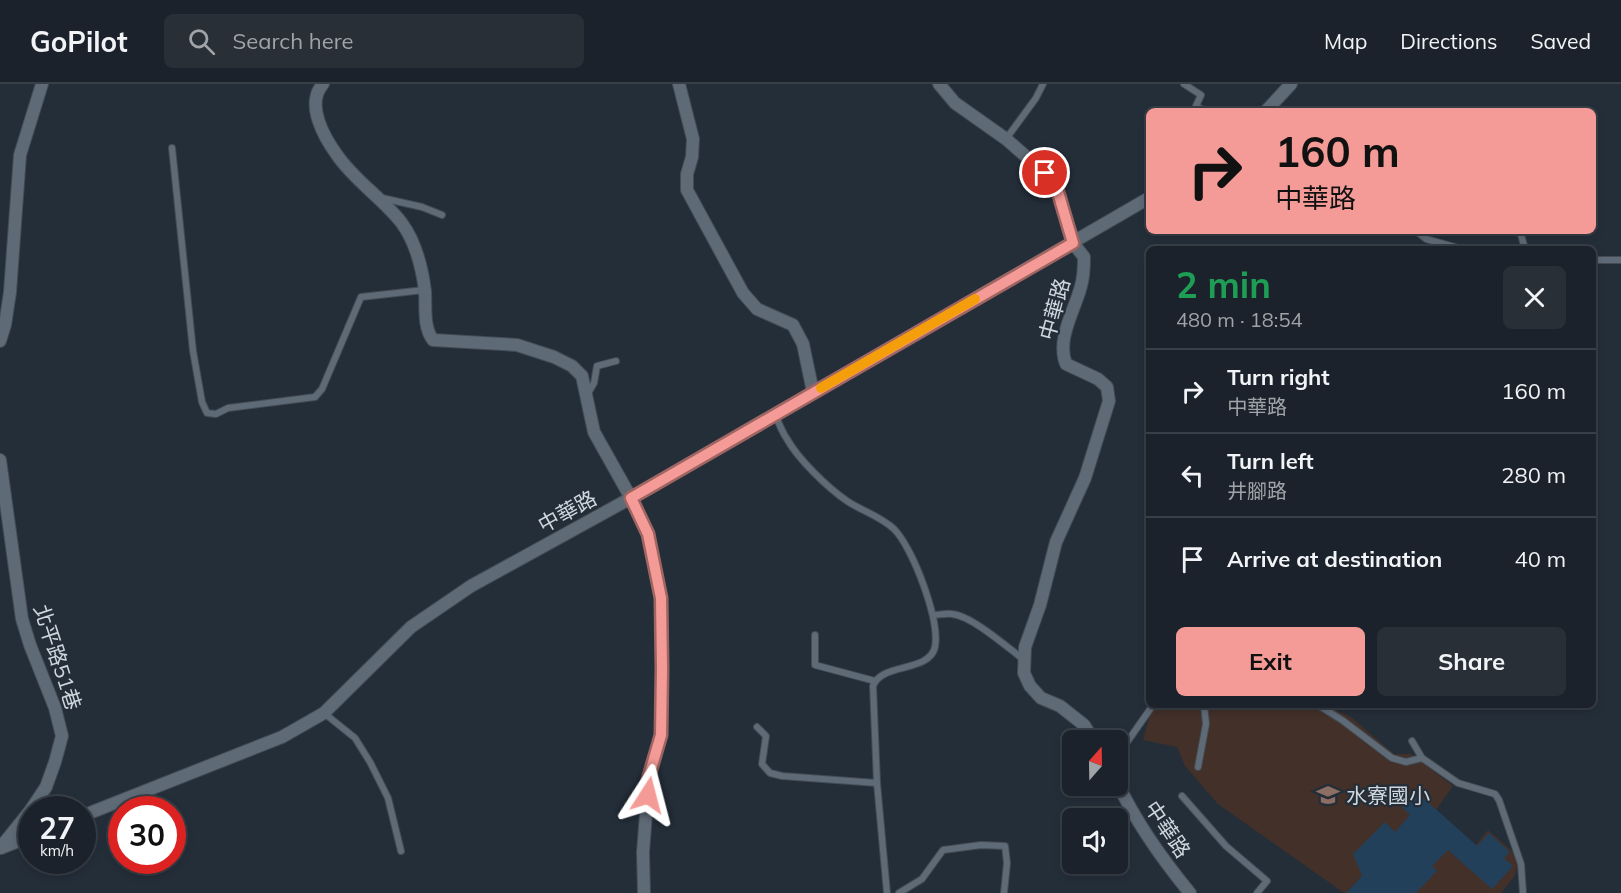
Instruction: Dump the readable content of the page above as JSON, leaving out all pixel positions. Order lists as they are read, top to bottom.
{
  "streets": {
    "street": ["中華路", "北平路51巷"]
  },
  "places": {
    "school or university": ["水寮國小"]
  },
  "north": "top",
  "page": {
    "header": "GoPilot",
    "search": "Search here",
    "nav": ["Map", "Directions", "Saved"],
    "turn": ["160 m", "中華路"],
    "heading": ["2 min", "480 m · 18:54"],
    "list": [
      {
        "name": "Turn right",
        "note": "中華路",
        "value": "160 m"
      },
      {
        "name": "Turn left",
        "note": "井腳路",
        "value": "280 m"
      },
      {
        "name": "Arrive at destination",
        "value": "40 m"
      }
    ],
    "buttons": ["Exit", "Share"],
    "speed": "27 km/h",
    "limit": "30"
  }
}
